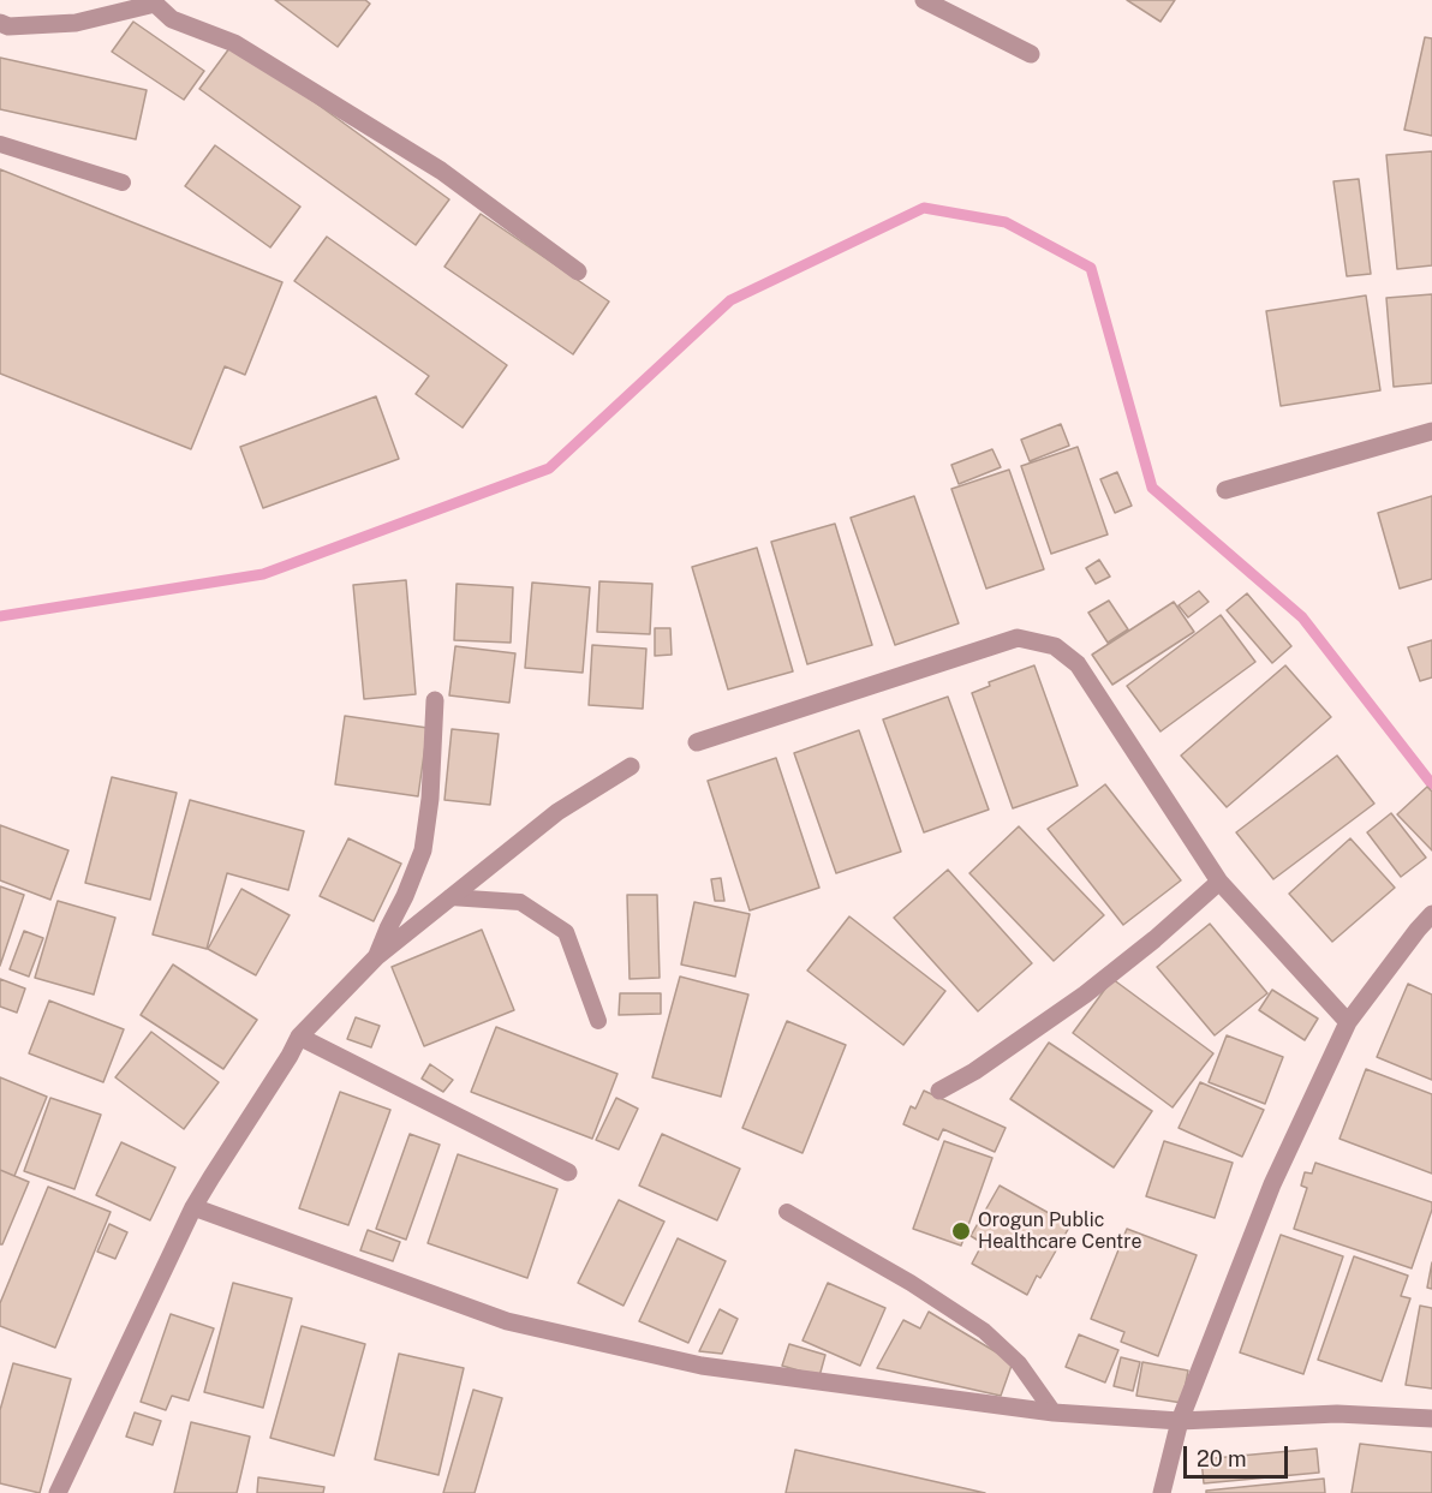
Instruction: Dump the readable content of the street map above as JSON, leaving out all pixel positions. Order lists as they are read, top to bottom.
{
  "places": ["Orogun Public Healthcare Centre"],
  "scale_bar": "20 m"
}
